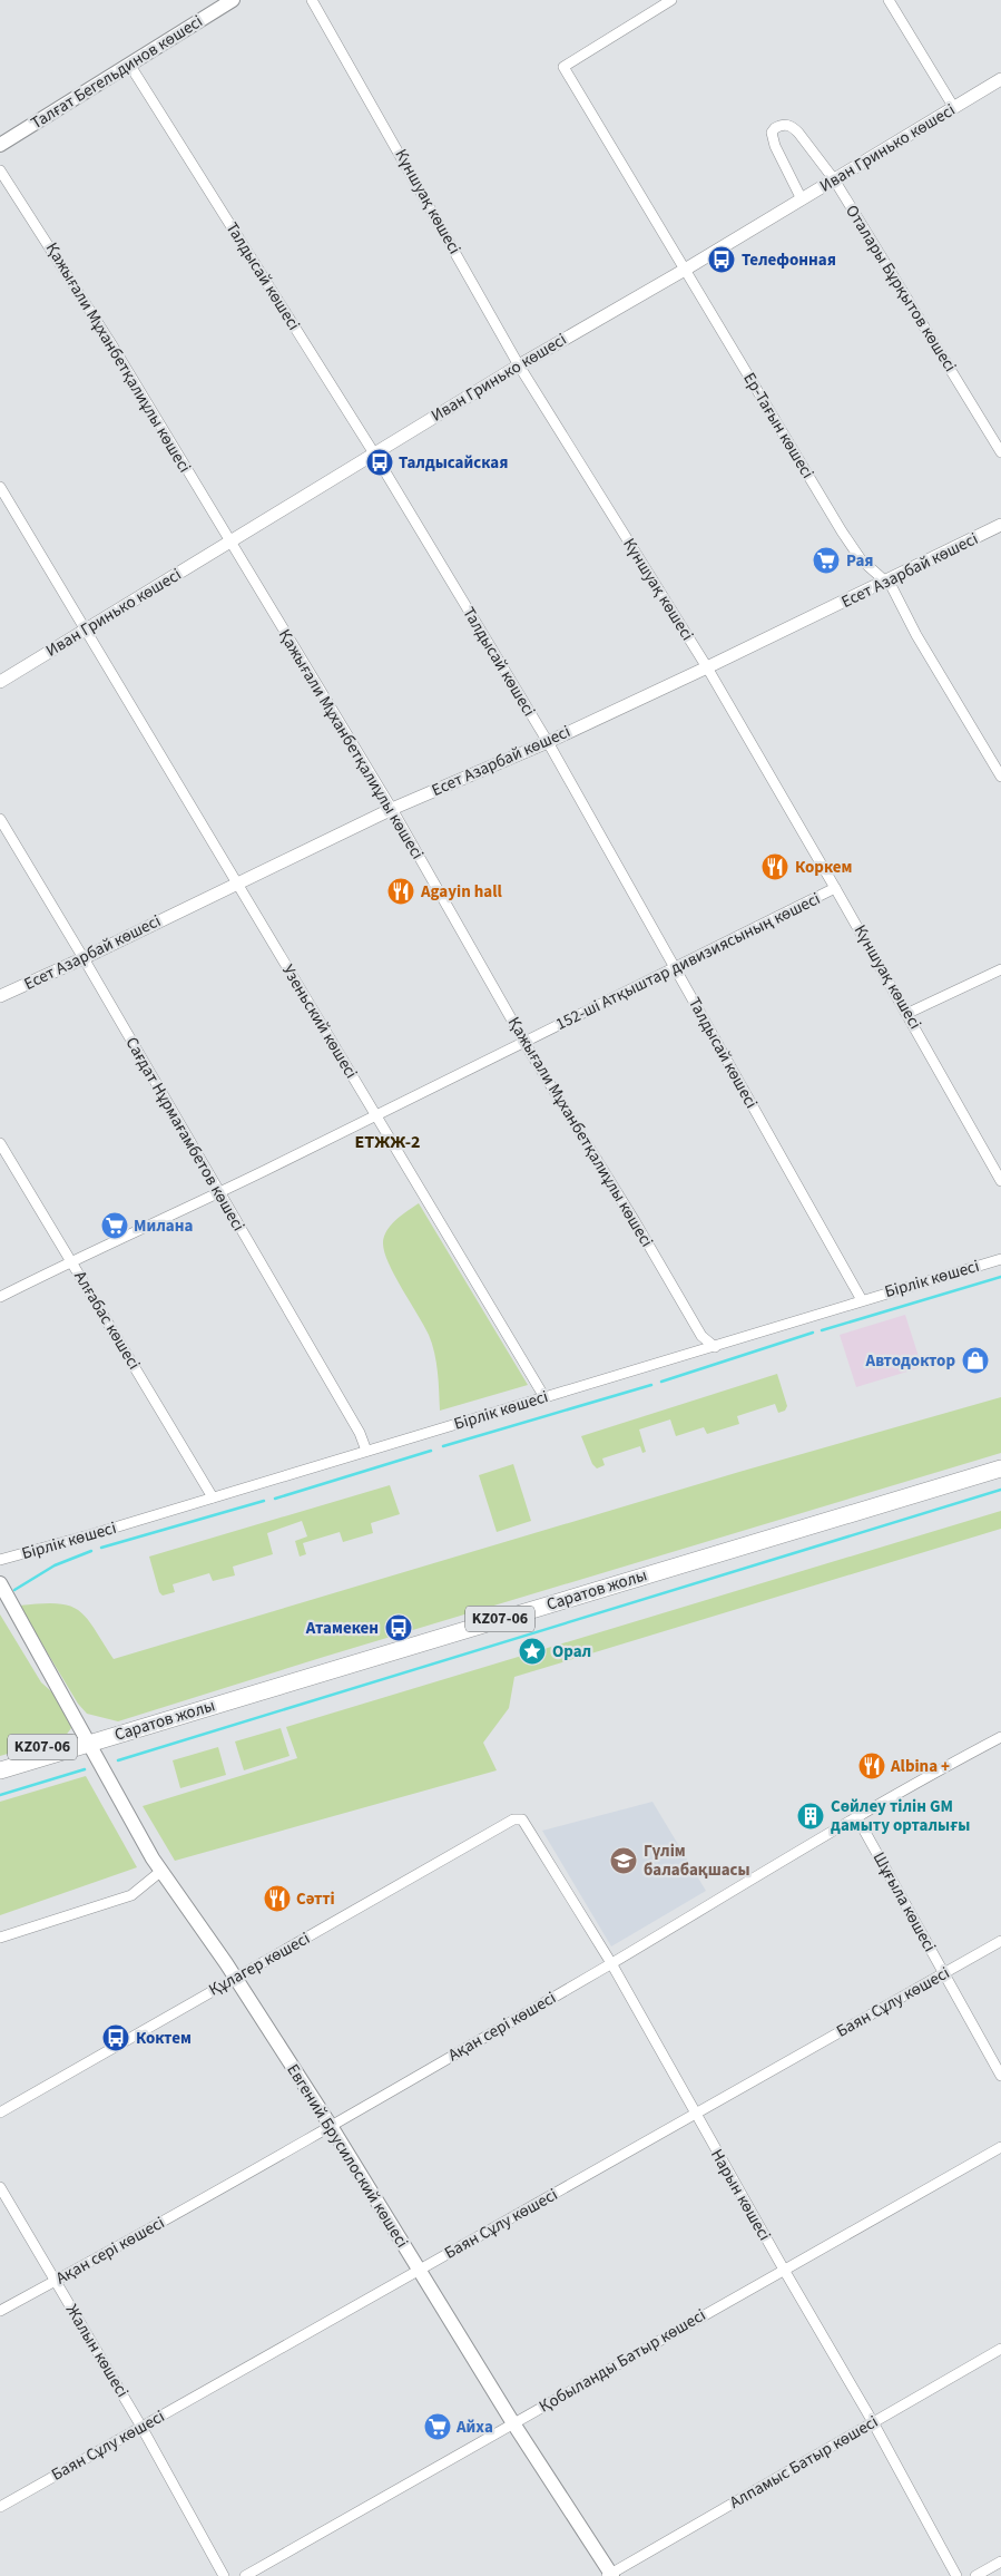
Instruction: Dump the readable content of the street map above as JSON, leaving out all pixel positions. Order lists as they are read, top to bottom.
{
  "streets": {
    "main road": [
      "Талғат Бегельдинов көшесі",
      "Саратов жолы",
      "KZ07-06",
      "Евгений Брусилоский көшесі"
    ],
    "street": [
      "Иван Гринько көшесі",
      "Күншуақ көшесі",
      "Талдысай көшесі",
      "Оталары Бұрқытов көшесі",
      "Қажығали Мұханбетқалиұлы көшесі",
      "Ер-Тағын көшесі",
      "Есет Азарбай көшесі",
      "152-ші Атқыштар дивизиясының көшесі",
      "Узеньский көшесі",
      "Сағдат Нұрмағамбетов көшесі",
      "Бірлік көшесі",
      "Алғабас көшесі",
      "Шұғыла көшесі",
      "Құлагер көшесі",
      "Баян Сұлу көшесі",
      "Ақан сері көшесі",
      "Нарын көшесі",
      "Жалын көшесі",
      "Қобыланды Батыр көшесі",
      "Алпамыс Батыр көшесі"
    ]
  },
  "crossings": [
    ["Талғат Бегельдинов көшесі", "Талдысай көшесі"],
    ["Иван Гринько көшесі", "Күншуақ көшесі"],
    ["Иван Гринько көшесі", "Талдысай көшесі"],
    ["Иван Гринько көшесі", "Оталары Бұрқытов көшесі"],
    ["Иван Гринько көшесі", "Қажығали Мұханбетқалиұлы көшесі"],
    ["Иван Гринько көшесі", "Ер-Тағын көшесі"],
    ["Иван Гринько көшесі", "Узеньский көшесі"],
    ["Күншуақ көшесі", "Есет Азарбай көшесі"],
    ["Күншуақ көшесі", "152-ші Атқыштар дивизиясының көшесі"],
    ["Талдысай көшесі", "Есет Азарбай көшесі"],
    ["Талдысай көшесі", "152-ші Атқыштар дивизиясының көшесі"],
    ["Талдысай көшесі", "Бірлік көшесі"],
    ["Қажығали Мұханбетқалиұлы көшесі", "Есет Азарбай көшесі"],
    ["Қажығали Мұханбетқалиұлы көшесі", "152-ші Атқыштар дивизиясының көшесі"],
    ["Қажығали Мұханбетқалиұлы көшесі", "Бірлік көшесі"],
    ["Ер-Тағын көшесі", "Есет Азарбай көшесі"],
    ["Есет Азарбай көшесі", "Узеньский көшесі"],
    ["Есет Азарбай көшесі", "Сағдат Нұрмағамбетов көшесі"],
    ["152-ші Атқыштар дивизиясының көшесі", "Узеньский көшесі"],
    ["152-ші Атқыштар дивизиясының көшесі", "Сағдат Нұрмағамбетов көшесі"],
    ["152-ші Атқыштар дивизиясының көшесі", "Алғабас көшесі"],
    ["Узеньский көшесі", "Бірлік көшесі"],
    ["Сағдат Нұрмағамбетов көшесі", "Бірлік көшесі"],
    ["Бірлік көшесі", "Алғабас көшесі"],
    ["Саратов жолы", "Евгений Брусилоский көшесі"],
    ["Шұғыла көшесі", "Баян Сұлу көшесі"],
    ["Шұғыла көшесі", "Ақан сері көшесі"],
    ["Құлагер көшесі", "Евгений Брусилоский көшесі"],
    ["Құлагер көшесі", "Нарын көшесі"],
    ["Баян Сұлу көшесі", "Евгений Брусилоский көшесі"],
    ["Баян Сұлу көшесі", "Нарын көшесі"],
    ["Баян Сұлу көшесі", "Жалын көшесі"],
    ["Ақан сері көшесі", "Евгений Брусилоский көшесі"],
    ["Ақан сері көшесі", "Нарын көшесі"],
    ["Ақан сері көшесі", "Жалын көшесі"],
    ["Евгений Брусилоский көшесі", "Қобыланды Батыр көшесі"],
    ["Евгений Брусилоский көшесі", "Алпамыс Батыр көшесі"],
    ["Нарын көшесі", "Қобыланды Батыр көшесі"],
    ["Нарын көшесі", "Алпамыс Батыр көшесі"]
  ],
  "districts": ["ЕТЖЖ-2"],
  "places": {
    "bus stop": [
      "Телефонная",
      "Талдысайская",
      "Атамекен",
      "Коктем"
    ],
    "supermarket": ["Рая", "Милана", "Айха"],
    "restaurant": [
      "Коркем",
      "Agayin hall",
      "Albina +",
      "Сәтті"
    ],
    "shop": ["Автодоктор"],
    "place": ["Орал"],
    "building": ["Сөйлеу тілін GM дамыту орталығы"],
    "school or university": ["Гүлім балабақшасы"]
  }
}
